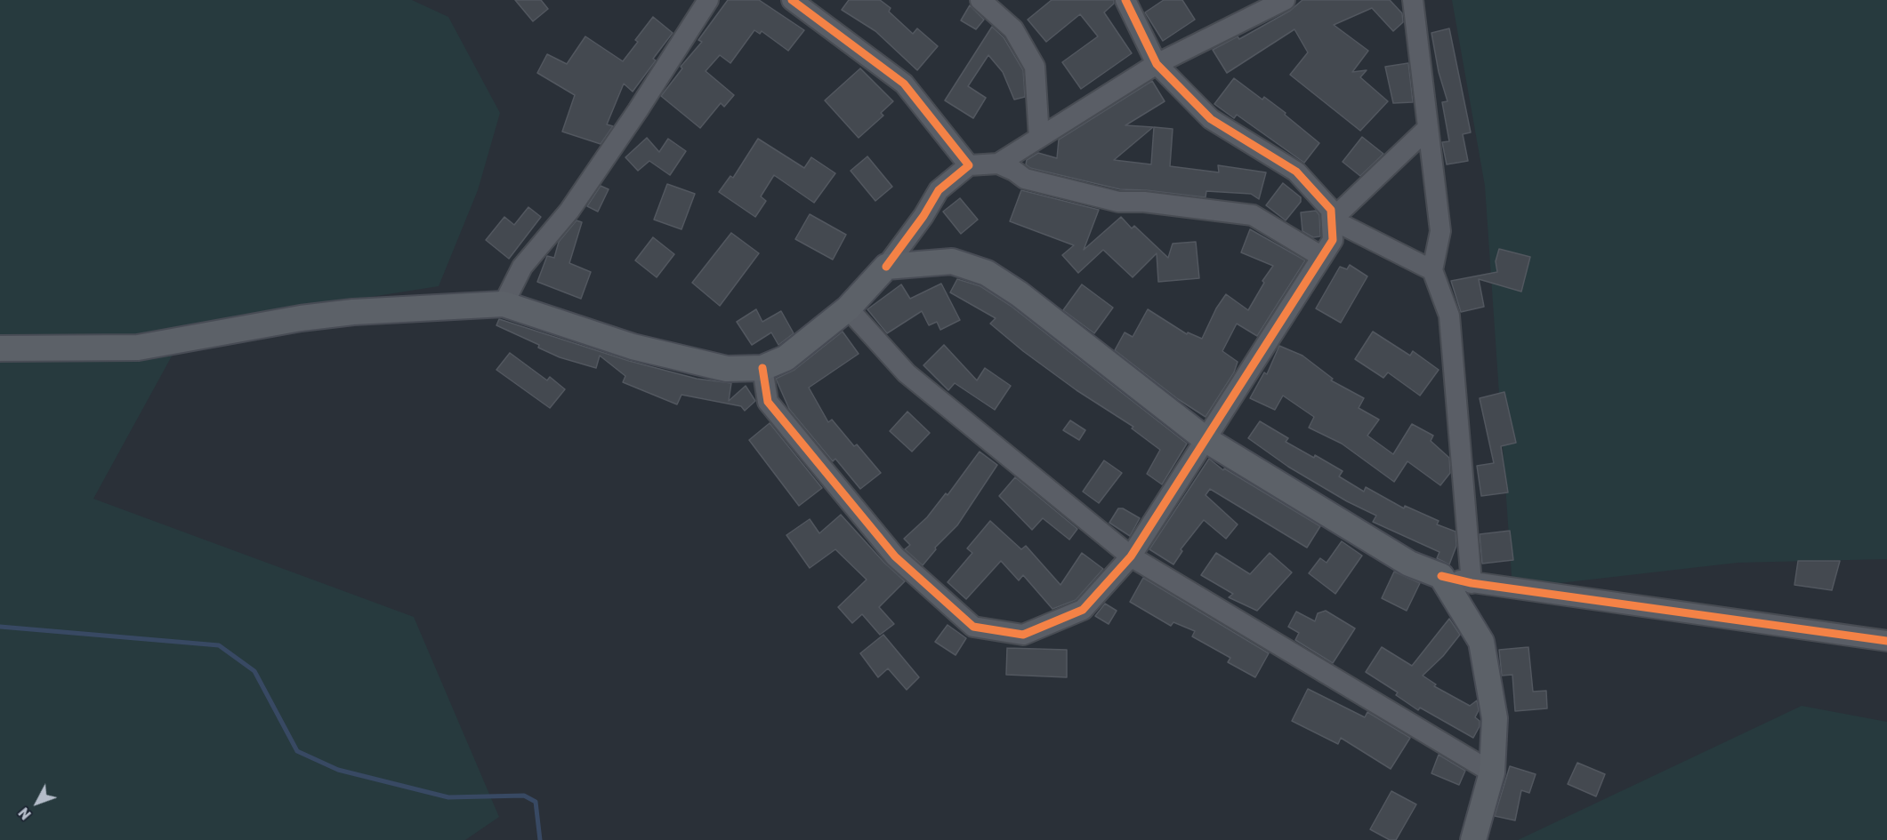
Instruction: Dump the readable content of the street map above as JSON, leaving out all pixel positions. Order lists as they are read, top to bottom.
{
  "north": "bottom left"
}
